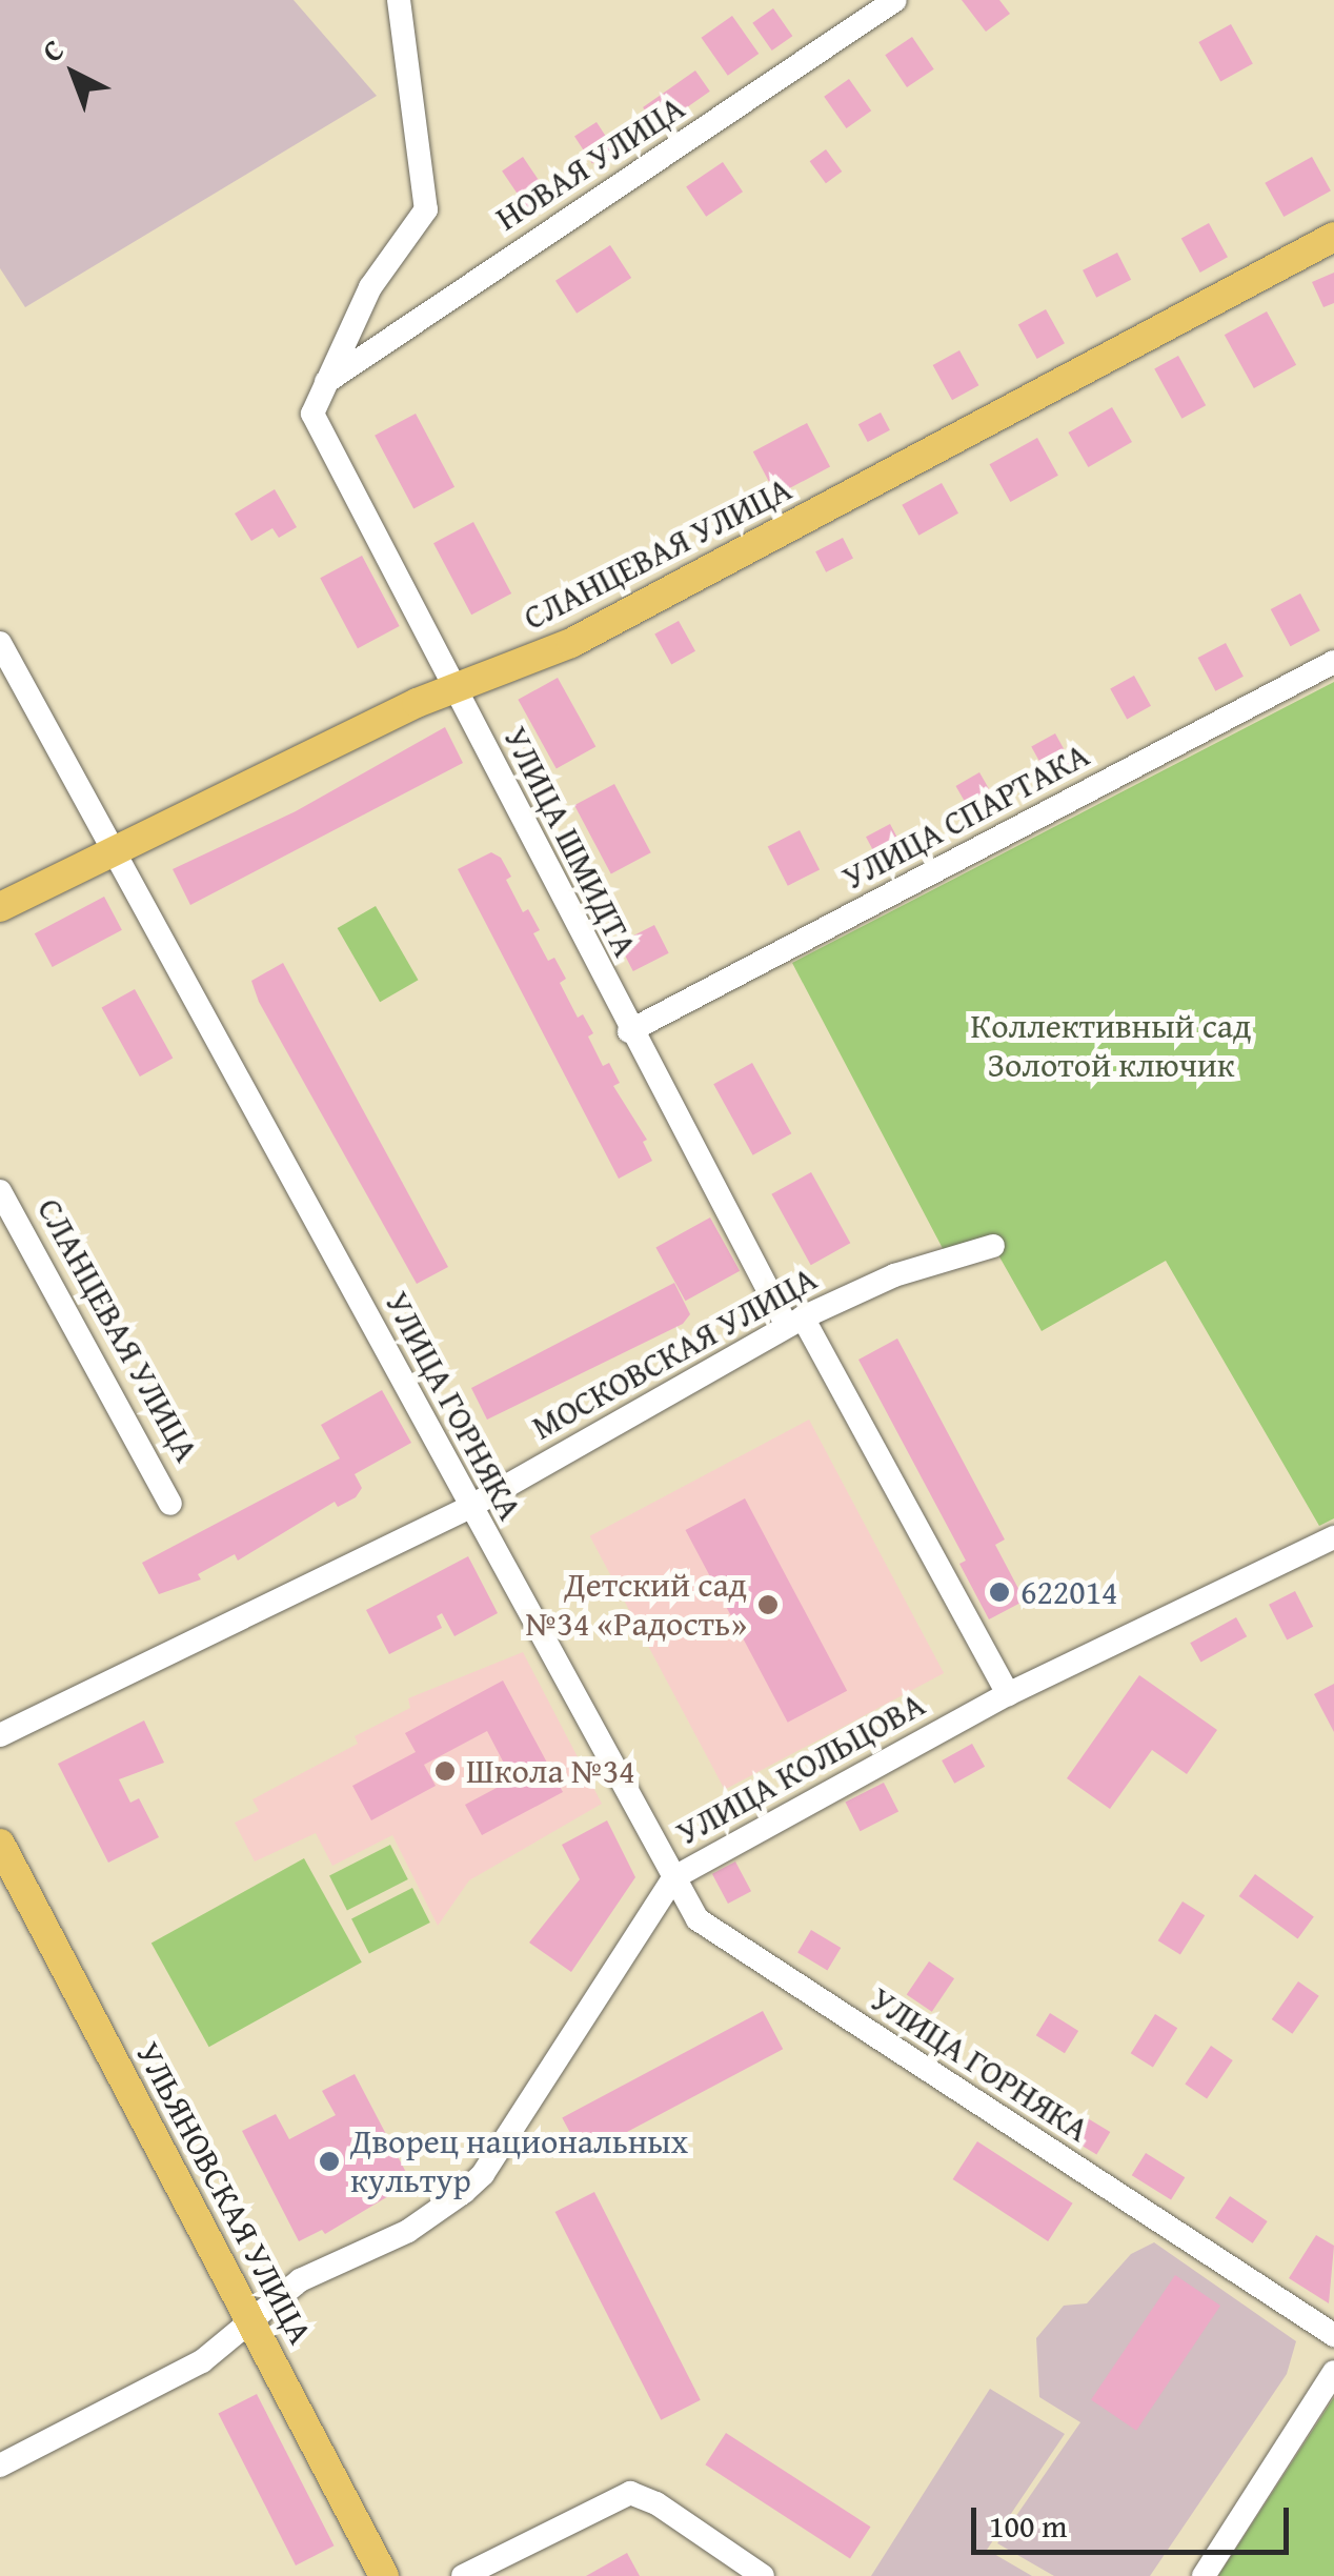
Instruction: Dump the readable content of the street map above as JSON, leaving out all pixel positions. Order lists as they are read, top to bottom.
{
  "streets": {
    "main road": ["СЛАНЦЕВАЯ УЛИЦА", "УЛЬЯНОВСКАЯ УЛИЦА"],
    "street": [
      "НОВАЯ УЛИЦА",
      "УЛИЦА СПАРТАКА",
      "УЛИЦА ШМИДТА",
      "МОСКОВСКАЯ УЛИЦА",
      "УЛИЦА ГОРНЯКА",
      "УЛИЦА КОЛЬЦОВА"
    ]
  },
  "crossings": [
    ["НОВАЯ УЛИЦА", "УЛИЦА ШМИДТА"],
    ["СЛАНЦЕВАЯ УЛИЦА", "УЛИЦА ШМИДТА"],
    ["СЛАНЦЕВАЯ УЛИЦА", "УЛИЦА ГОРНЯКА"],
    ["УЛИЦА СПАРТАКА", "УЛИЦА ШМИДТА"],
    ["УЛИЦА ШМИДТА", "МОСКОВСКАЯ УЛИЦА"],
    ["УЛИЦА ШМИДТА", "УЛИЦА КОЛЬЦОВА"],
    ["МОСКОВСКАЯ УЛИЦА", "УЛИЦА ГОРНЯКА"],
    ["УЛИЦА ГОРНЯКА", "УЛИЦА КОЛЬЦОВА"],
    ["УЛИЦА КОЛЬЦОВА", "УЛЬЯНОВСКАЯ УЛИЦА"]
  ],
  "parks": ["Коллективный сад Золотой ключик"],
  "places": [
    "622014",
    "Детский сад №34 «Радость»",
    "Школа №34",
    "Дворец национальных культур"
  ],
  "scale_bar": "100 m",
  "north": "top left"
}
